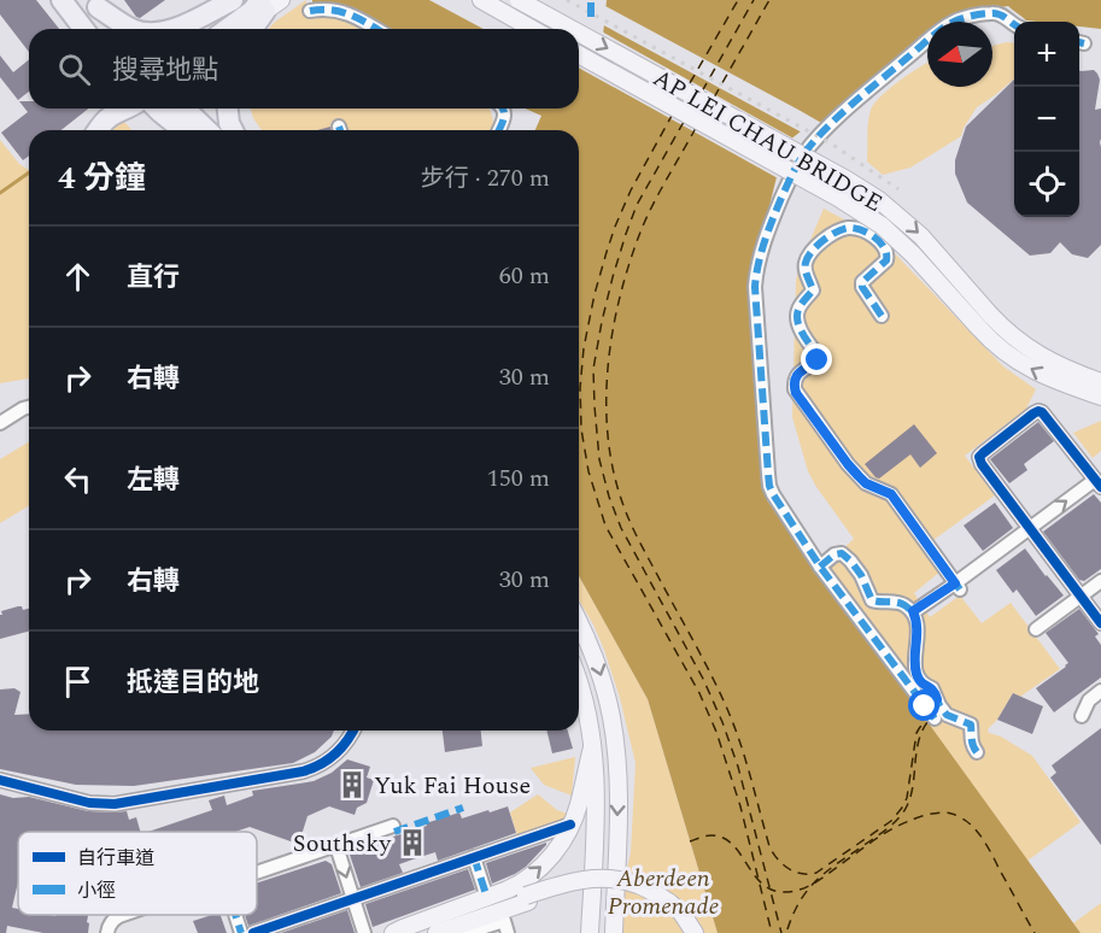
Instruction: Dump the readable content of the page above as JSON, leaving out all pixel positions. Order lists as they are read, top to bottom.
{
  "streets": {
    "main road": ["AP LEI CHAU BRIDGE"]
  },
  "parks": ["Aberdeen Promenade"],
  "places": {
    "building": ["Yuk Fai House", "Southsky"]
  },
  "legend": ["自行車道", "小徑"],
  "north": "left",
  "page": {
    "map_buttons": ["+", "−"],
    "search": "搜尋地點",
    "heading": ["4 分鐘", "步行 · 270 m"],
    "list": [
      ["直行", "60 m"],
      ["右轉", "30 m"],
      ["左轉", "150 m"],
      ["右轉", "30 m"],
      "抵達目的地"
    ]
  }
}
